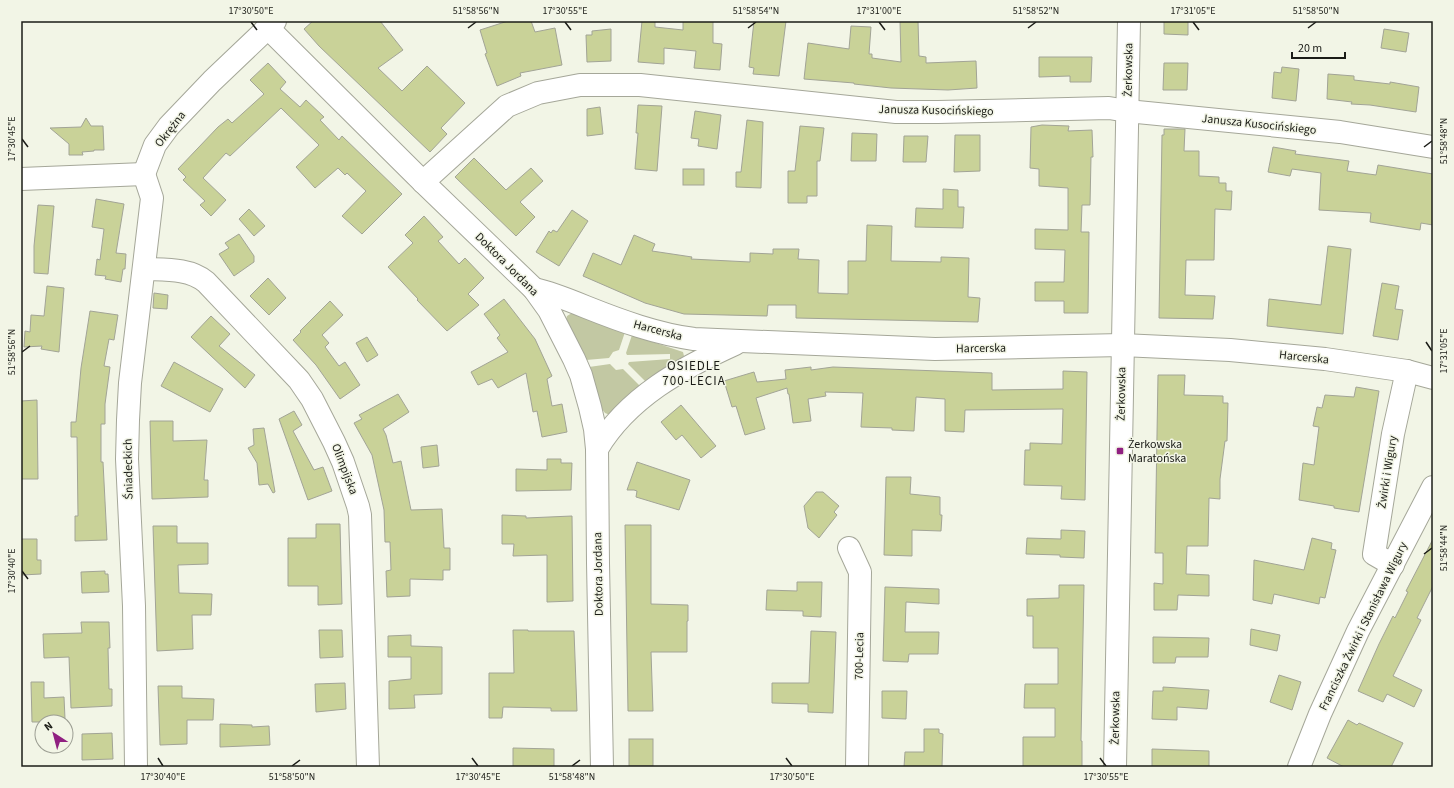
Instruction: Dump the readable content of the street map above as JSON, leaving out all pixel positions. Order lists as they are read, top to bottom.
{
  "streets": {
    "street": [
      "Żerkowska",
      "Janusza Kusocińskiego",
      "Okrężna",
      "Doktora Jordana",
      "Harcerska",
      "Śniadeckich",
      "Olimpijska",
      "Żwirki i Wigury",
      "Franciszka Żwirki i Stanisława Wigury",
      "700-Lecia"
    ]
  },
  "crossings": [
    ["Żerkowska", "Janusza Kusocińskiego"],
    ["Żerkowska", "Harcerska"],
    ["Janusza Kusocińskiego", "Doktora Jordana"],
    ["Okrężna", "Doktora Jordana"],
    ["Okrężna", "Śniadeckich"],
    ["Doktora Jordana", "Harcerska"],
    ["Harcerska", "Żwirki i Wigury"],
    ["Śniadeckich", "Olimpijska"],
    ["Żwirki i Wigury", "Franciszka Żwirki i Stanisława Wigury"]
  ],
  "districts": ["OSIEDLE 700-LECIA"],
  "places": {
    "transit": ["Żerkowska Maratońska"]
  },
  "scale_bar": "20 m",
  "north": "top left",
  "coordinates": [
    "17°30'50\"E",
    "51°58'56\"N",
    "17°30'55\"E",
    "51°58'54\"N",
    "17°31'00\"E",
    "51°58'52\"N",
    "17°31'05\"E",
    "51°58'50\"N",
    "17°30'45\"E",
    "51°58'48\"N",
    "51°58'44\"N",
    "17°30'40\"E"
  ]
}
